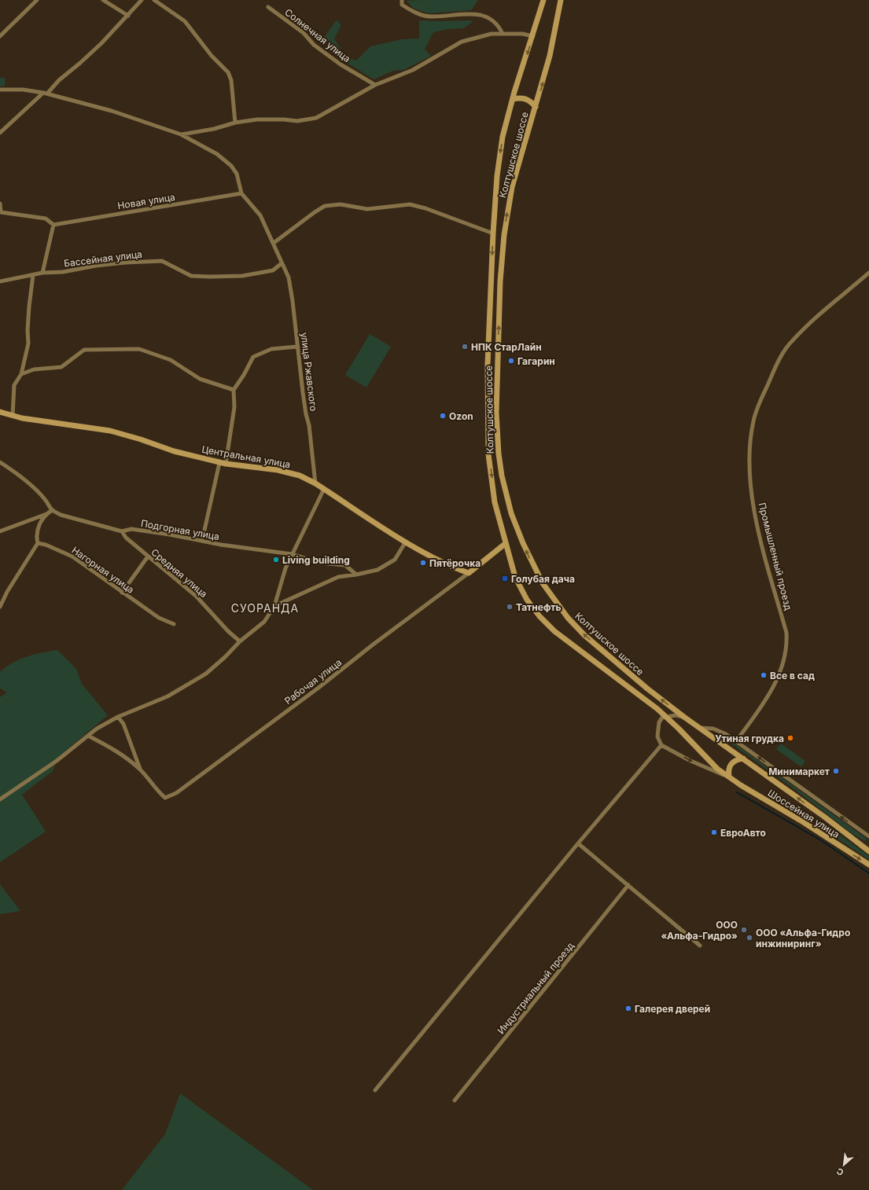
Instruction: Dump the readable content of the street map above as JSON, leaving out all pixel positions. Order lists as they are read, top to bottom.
{
  "streets": {
    "main road": ["Колтушское шоссе", "Центральная улица", "Шоссейная улица"],
    "street": [
      "Солнечная улица",
      "Новая улица",
      "Бассейная улица",
      "улица Ржавского",
      "Подгорная улица",
      "Промышленный проезд",
      "Нагорная улица",
      "Средняя улица",
      "Рабочая улица",
      "Индустриальный проезд"
    ]
  },
  "crossings": [
    ["Колтушское шоссе", "Шоссейная улица"],
    ["Новая улица", "улица Ржавского"],
    ["Бассейная улица", "улица Ржавского"],
    ["улица Ржавского", "Центральная улица"],
    ["Центральная улица", "Рабочая улица"],
    ["Подгорная улица", "Средняя улица"]
  ],
  "districts": ["СУОРАНДА"],
  "places": {
    "other": [
      "НПК СтарЛайн",
      "Гагарин",
      "Ozon",
      "Living building",
      "Пятёрочка",
      "Татнефть",
      "Все в сад",
      "Утиная грудка",
      "Минимаркет",
      "ЕвроАвто",
      "ООО «Альфа-Гидро»",
      "ООО «Альфа-Гидро инжиниринг»",
      "Галерея дверей"
    ],
    "transit": ["Голубая дача"]
  },
  "north": "bottom left"
}
